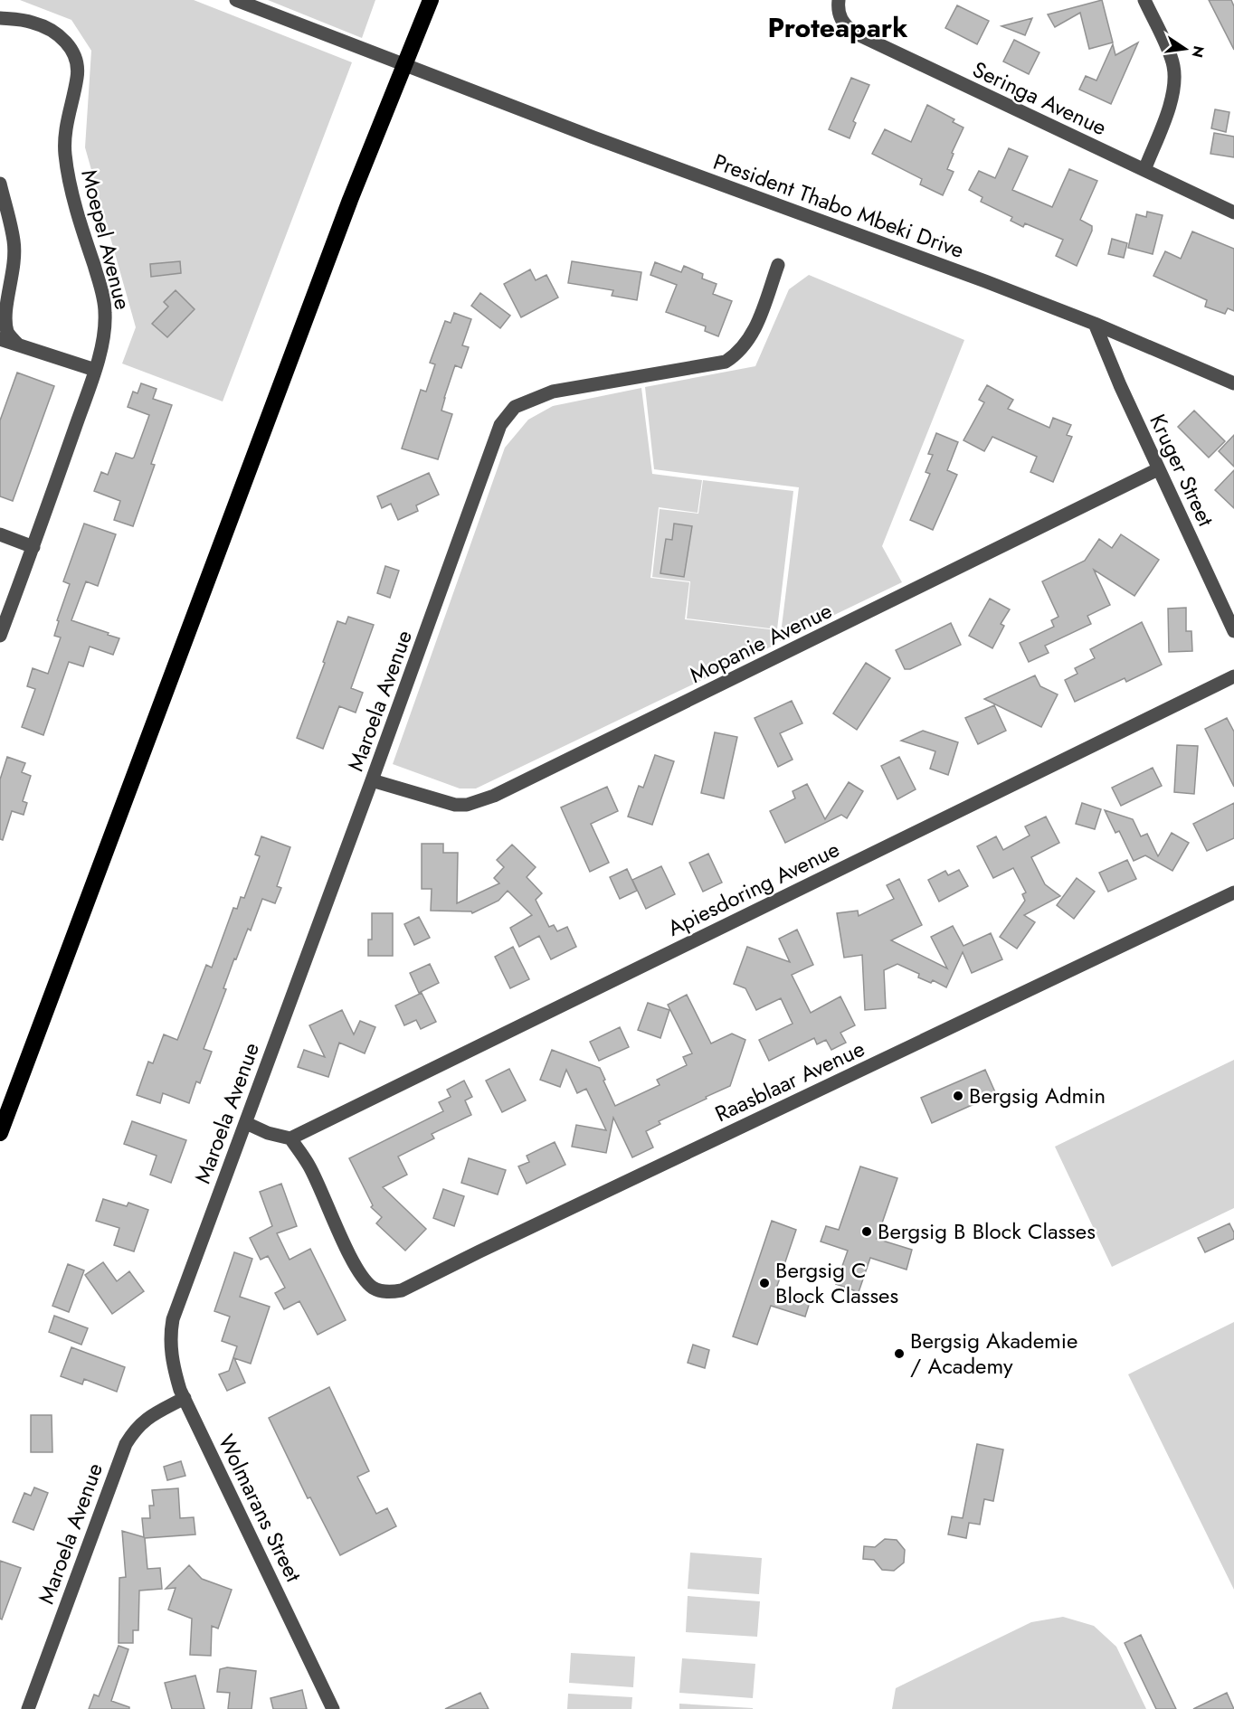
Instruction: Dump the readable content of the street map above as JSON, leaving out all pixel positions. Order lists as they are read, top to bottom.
{
  "streets": {
    "street": [
      "Seringa Avenue",
      "President Thabo Mbeki Drive",
      "Moepel Avenue",
      "Kruger Street",
      "Mopanie Avenue",
      "Maroela Avenue",
      "Apiesdoring Avenue",
      "Raasblaar Avenue",
      "Wolmarans Street"
    ]
  },
  "crossings": [
    ["President Thabo Mbeki Drive", "Kruger Street"],
    ["Kruger Street", "Mopanie Avenue"],
    ["Mopanie Avenue", "Maroela Avenue"],
    ["Maroela Avenue", "Wolmarans Street"],
    ["Apiesdoring Avenue", "Raasblaar Avenue"]
  ],
  "districts": ["Proteapark"],
  "places": [
    "Bergsig Admin",
    "Bergsig B Block Classes",
    "Bergsig C Block Classes",
    "Bergsig Akademie / Academy"
  ],
  "north": "right"
}
